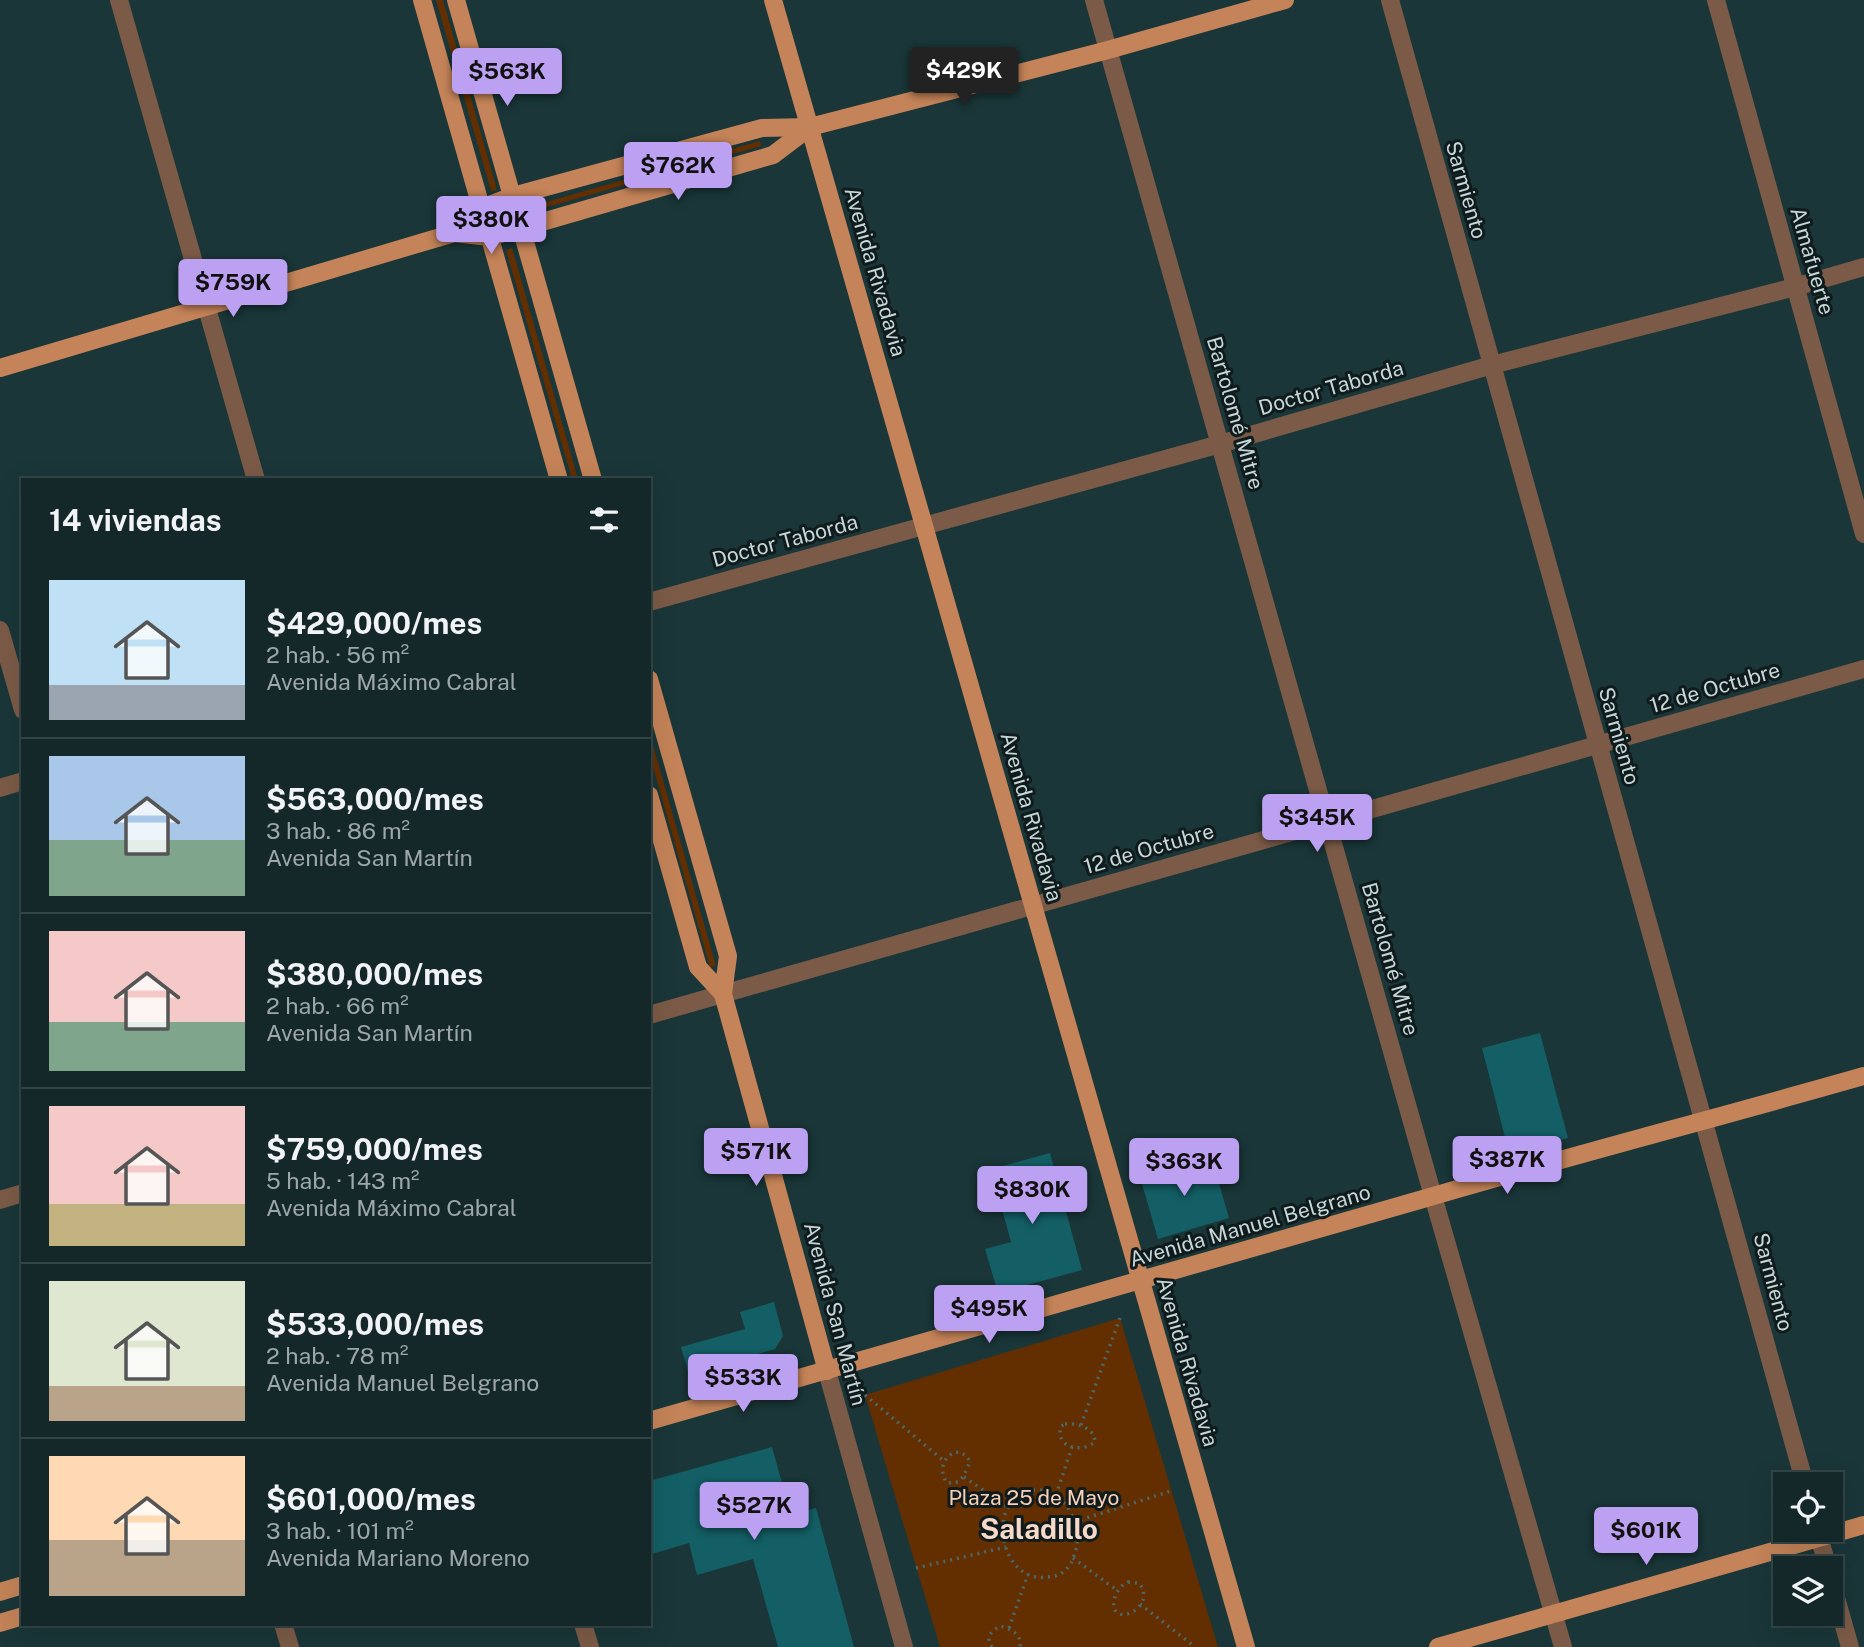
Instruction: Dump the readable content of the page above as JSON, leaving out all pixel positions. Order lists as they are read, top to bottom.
{
  "streets": {
    "main road": ["Avenida Rivadavia", "Avenida Manuel Belgrano", "Avenida San Martín"],
    "street": [
      "Sarmiento",
      "Almafuerte",
      "Doctor Taborda",
      "Bartolomé Mitre",
      "12 de Octubre"
    ]
  },
  "crossings": [
    ["Sarmiento", "Doctor Taborda"],
    ["Sarmiento", "12 de Octubre"],
    ["Sarmiento", "Avenida Manuel Belgrano"],
    ["Almafuerte", "Doctor Taborda"],
    ["Avenida Rivadavia", "Doctor Taborda"],
    ["Avenida Rivadavia", "12 de Octubre"],
    ["Avenida Rivadavia", "Avenida Manuel Belgrano"],
    ["Doctor Taborda", "Bartolomé Mitre"],
    ["Bartolomé Mitre", "12 de Octubre"],
    ["Bartolomé Mitre", "Avenida Manuel Belgrano"],
    ["12 de Octubre", "Avenida San Martín"],
    ["Avenida Manuel Belgrano", "Avenida San Martín"]
  ],
  "districts": ["Saladillo"],
  "parks": ["Plaza 25 de Mayo"],
  "page": {
    "price": [
      "$429K",
      "$563K",
      "$762K",
      "$380K",
      "$759K",
      "$345K",
      "$571K",
      "$387K",
      "$363K",
      "$830K",
      "$495K",
      "$533K",
      "$527K",
      "$601K"
    ],
    "heading": "14 viviendas",
    "list": [
      {
        "name": "$429,000/mes",
        "note": "2 hab. · 56 m² · Avenida Máximo Cabral"
      },
      {
        "name": "$563,000/mes",
        "note": "3 hab. · 86 m² · Avenida San Martín"
      },
      {
        "name": "$380,000/mes",
        "note": "2 hab. · 66 m² · Avenida San Martín"
      },
      {
        "name": "$759,000/mes",
        "note": "5 hab. · 143 m² · Avenida Máximo Cabral"
      },
      {
        "name": "$533,000/mes",
        "note": "2 hab. · 78 m² · Avenida Manuel Belgrano"
      },
      {
        "name": "$601,000/mes",
        "note": "3 hab. · 101 m² · Avenida Mariano Moreno"
      }
    ]
  }
}
